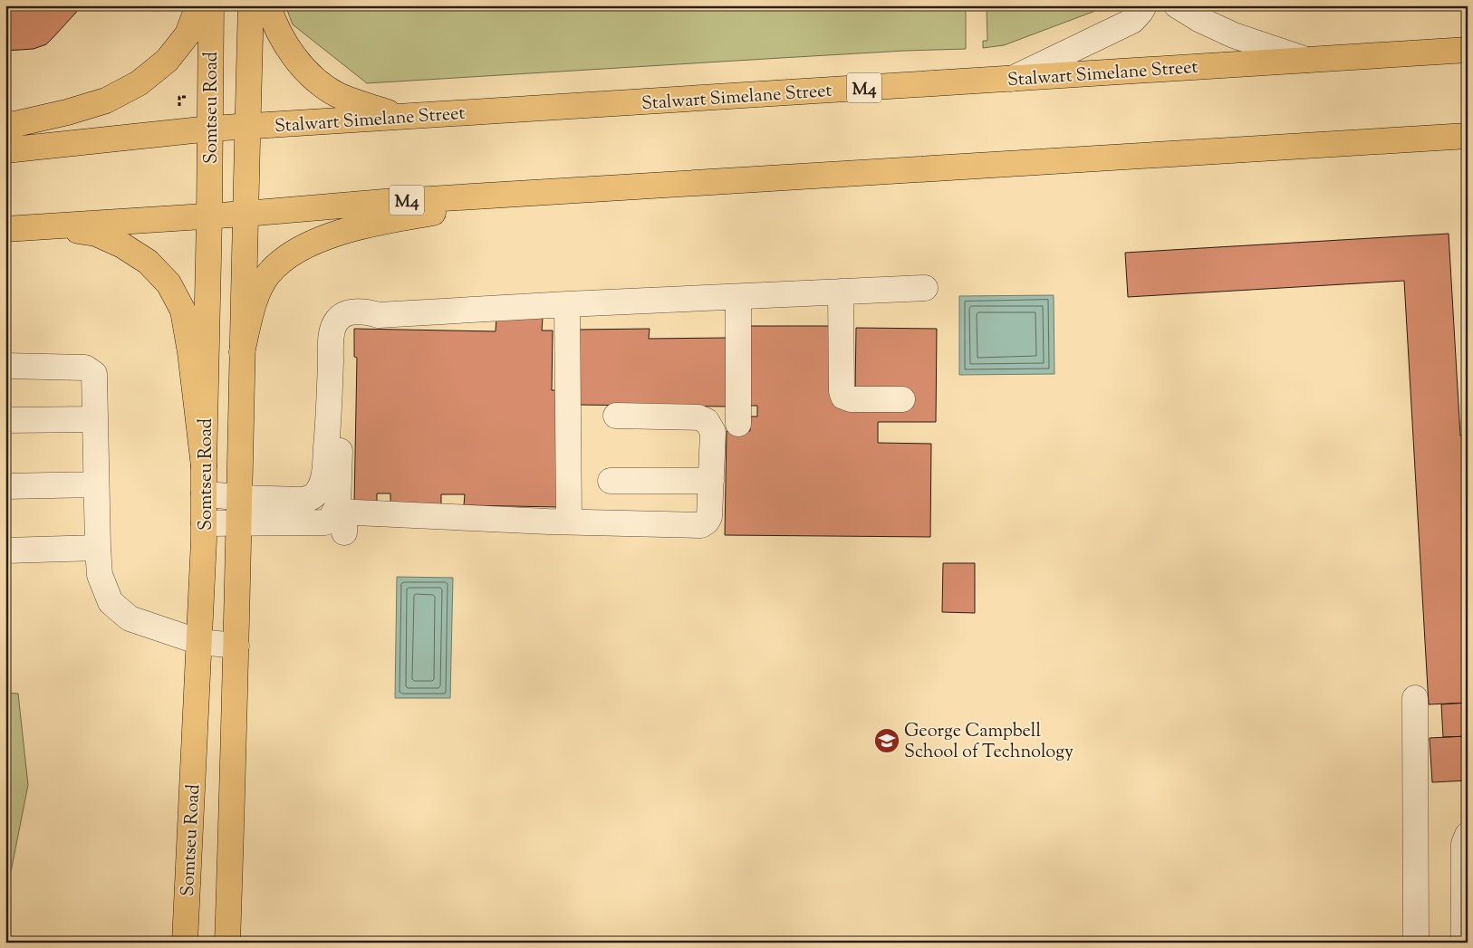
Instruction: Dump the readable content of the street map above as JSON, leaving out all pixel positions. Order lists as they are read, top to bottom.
{
  "streets": {
    "main road": ["Stalwart Simelane Street", "M4", "Somtseu Road"]
  },
  "crossings": [
    ["Stalwart Simelane Street", "Somtseu Road"],
    ["M4", "Somtseu Road"]
  ],
  "places": {
    "school or university": ["George Campbell School of Technology"]
  }
}
